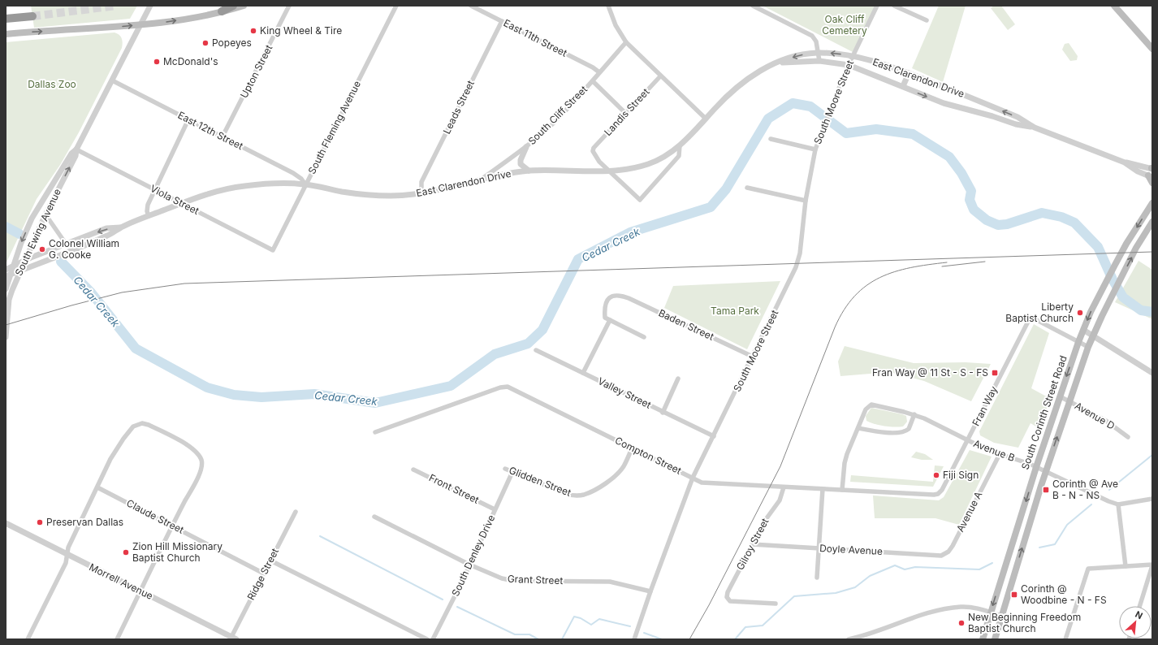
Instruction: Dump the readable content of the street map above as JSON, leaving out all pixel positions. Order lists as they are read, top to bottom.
{
  "streets": {
    "main road": ["South Corinth Street Road"],
    "street": [
      "East 11th Street",
      "Upton Street",
      "East Clarendon Drive",
      "South Moore Street",
      "Leads Street",
      "Landis Street",
      "South Cliff Street",
      "South Fleming Avenue",
      "East 12th Street",
      "Viola Street",
      "South Ewing Avenue",
      "Baden Street",
      "Valley Street",
      "Fran Way",
      "Avenue D",
      "Avenue B",
      "Compton Street",
      "Glidden Street",
      "Front Street",
      "Avenue A",
      "Claude Street",
      "Gilroy Street",
      "Doyle Avenue",
      "South Denley Drive",
      "Ridge Street",
      "Grant Street",
      "Morrell Avenue"
    ]
  },
  "crossings": [
    ["East 11th Street", "Leads Street"],
    ["East 11th Street", "South Cliff Street"],
    ["Upton Street", "East 12th Street"],
    ["East Clarendon Drive", "South Moore Street"],
    ["East Clarendon Drive", "Leads Street"],
    ["East Clarendon Drive", "Landis Street"],
    ["East Clarendon Drive", "South Cliff Street"],
    ["East Clarendon Drive", "South Fleming Avenue"],
    ["East Clarendon Drive", "East 12th Street"],
    ["East Clarendon Drive", "Viola Street"],
    ["East Clarendon Drive", "South Ewing Avenue"],
    ["South Moore Street", "Baden Street"],
    ["South Moore Street", "Valley Street"],
    ["South Moore Street", "Compton Street"],
    ["South Moore Street", "Grant Street"],
    ["South Fleming Avenue", "East 12th Street"],
    ["South Fleming Avenue", "Viola Street"],
    ["East 12th Street", "South Ewing Avenue"],
    ["Viola Street", "South Ewing Avenue"],
    ["Fran Way", "South Corinth Street Road"],
    ["Fran Way", "Avenue B"],
    ["Fran Way", "Compton Street"],
    ["South Corinth Street Road", "Avenue D"],
    ["South Corinth Street Road", "Avenue B"],
    ["Avenue B", "Avenue A"],
    ["Compton Street", "Glidden Street"],
    ["Compton Street", "Gilroy Street"],
    ["Glidden Street", "South Denley Drive"],
    ["Front Street", "South Denley Drive"],
    ["Avenue A", "Doyle Avenue"],
    ["Claude Street", "Ridge Street"],
    ["Gilroy Street", "Doyle Avenue"],
    ["South Denley Drive", "Grant Street"],
    ["Ridge Street", "Morrell Avenue"]
  ],
  "water": ["Cedar Creek"],
  "parks": ["Oak Cliff Cemetery", "Dallas Zoo", "Tama Park"],
  "places": {
    "other": [
      "King Wheel & Tire",
      "Popeyes",
      "McDonald's",
      "Colonel William G. Cooke",
      "Liberty Baptist Church",
      "Fiji Sign",
      "Preservan Dallas",
      "Zion Hill Missionary Baptist Church",
      "New Beginning Freedom Baptist Church"
    ],
    "transit": ["Fran Way @ 11 St - S - FS", "Corinth @ Ave B - N - NS", "Corinth @ Woodbine - N - FS"]
  },
  "north": "top right"
}
